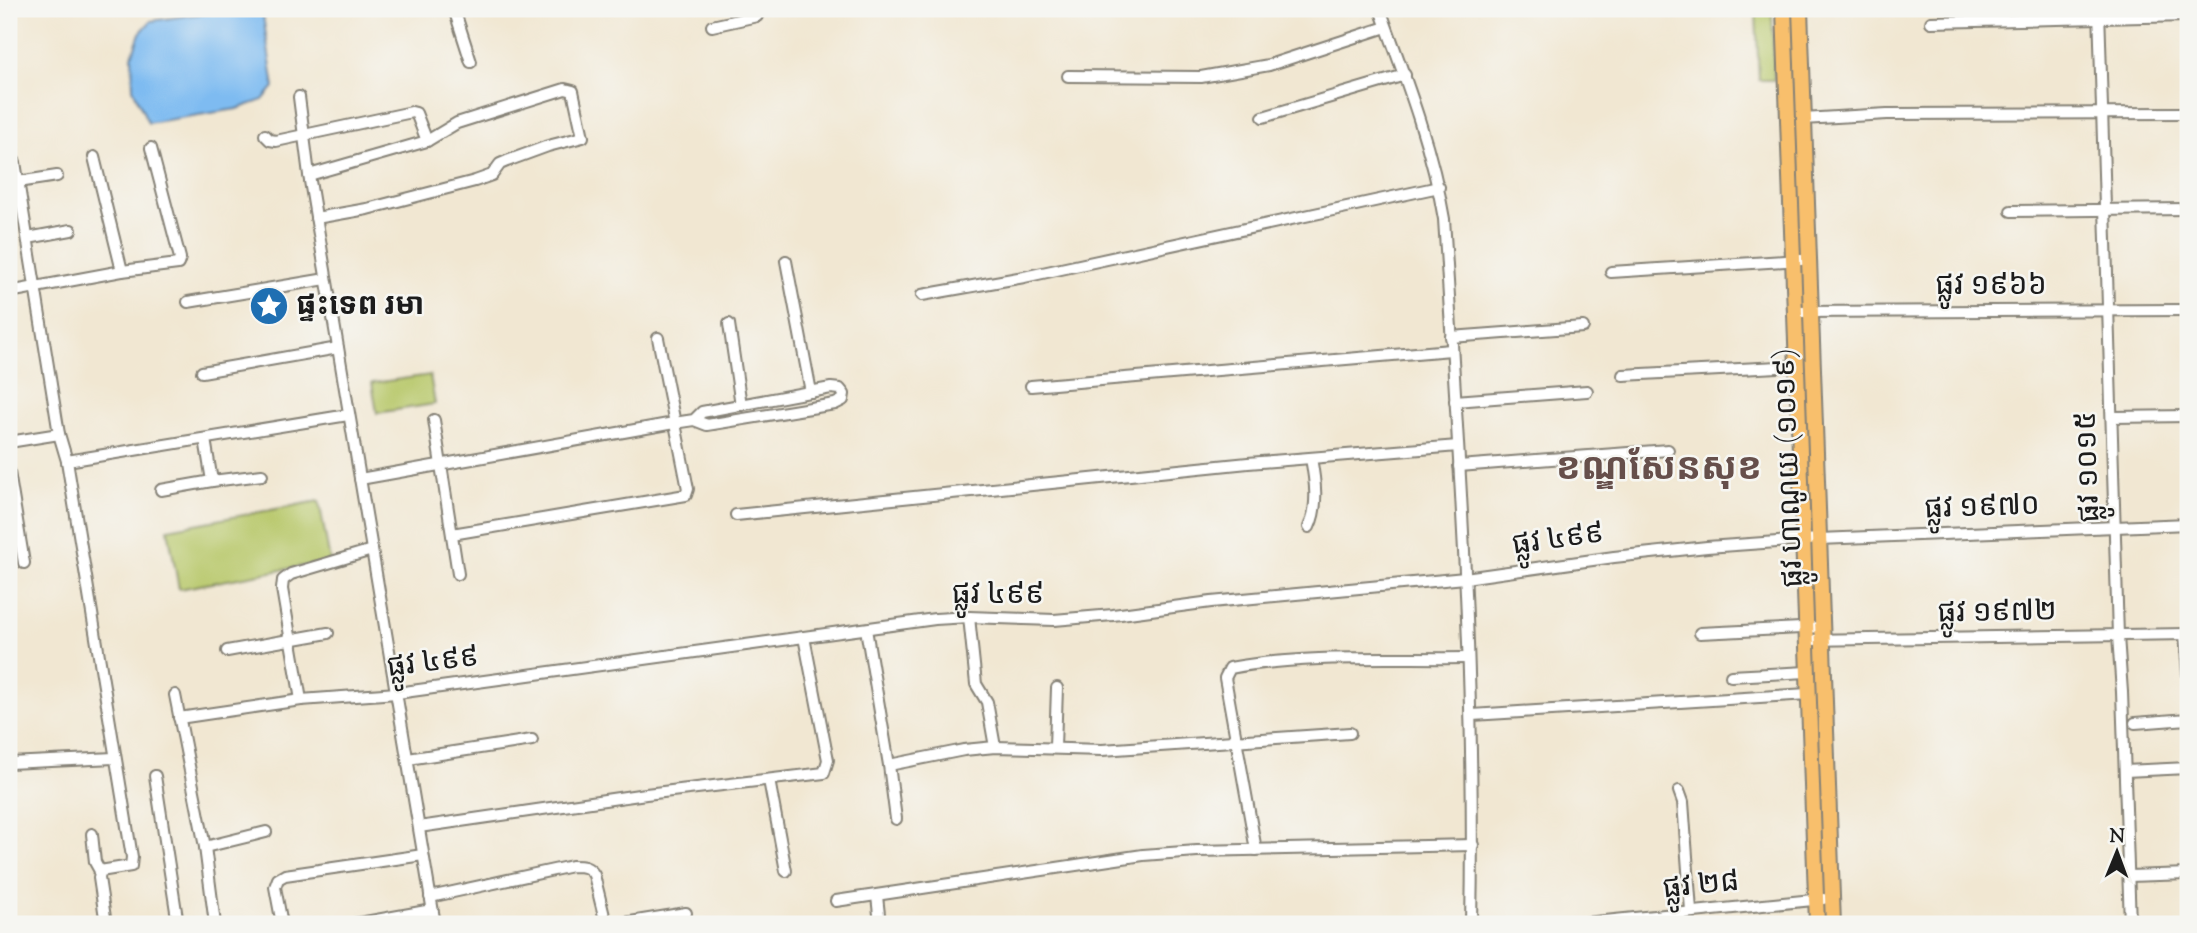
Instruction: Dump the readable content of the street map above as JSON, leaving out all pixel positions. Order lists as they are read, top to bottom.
{
  "streets": {
    "main road": ["ផ្លូវ ហាណូយ (១០១៩)"],
    "street": [
      "ផ្លូវ ១៩៦៦",
      "ផ្លូវ ១០១៥",
      "ផ្លូវ ១៩៧០",
      "ផ្លូវ ៤៩៩",
      "ផ្លូវ ១៩៧២",
      "ផ្លូវ ២៨"
    ]
  },
  "crossings": [
    ["ផ្លូវ ១៩៦៦", "ផ្លូវ ១០១៥"],
    ["ផ្លូវ ១៩៦៦", "ផ្លូវ ហាណូយ (១០១៩)"],
    ["ផ្លូវ ១០១៥", "ផ្លូវ ១៩៧០"],
    ["ផ្លូវ ១០១៥", "ផ្លូវ ១៩៧២"],
    ["ផ្លូវ ហាណូយ (១០១៩)", "ផ្លូវ ១៩៧០"],
    ["ផ្លូវ ហាណូយ (១០១៩)", "ផ្លូវ ៤៩៩"],
    ["ផ្លូវ ហាណូយ (១០១៩)", "ផ្លូវ ១៩៧២"],
    ["ផ្លូវ ហាណូយ (១០១៩)", "ផ្លូវ ២៨"],
    ["ផ្លូវ ១៩៧០", "ផ្លូវ ៤៩៩"]
  ],
  "districts": ["ខណ្ឌសែនសុខ"],
  "places": {
    "place": ["ផ្ទះទេព រមា"]
  },
  "north": "top"
}
